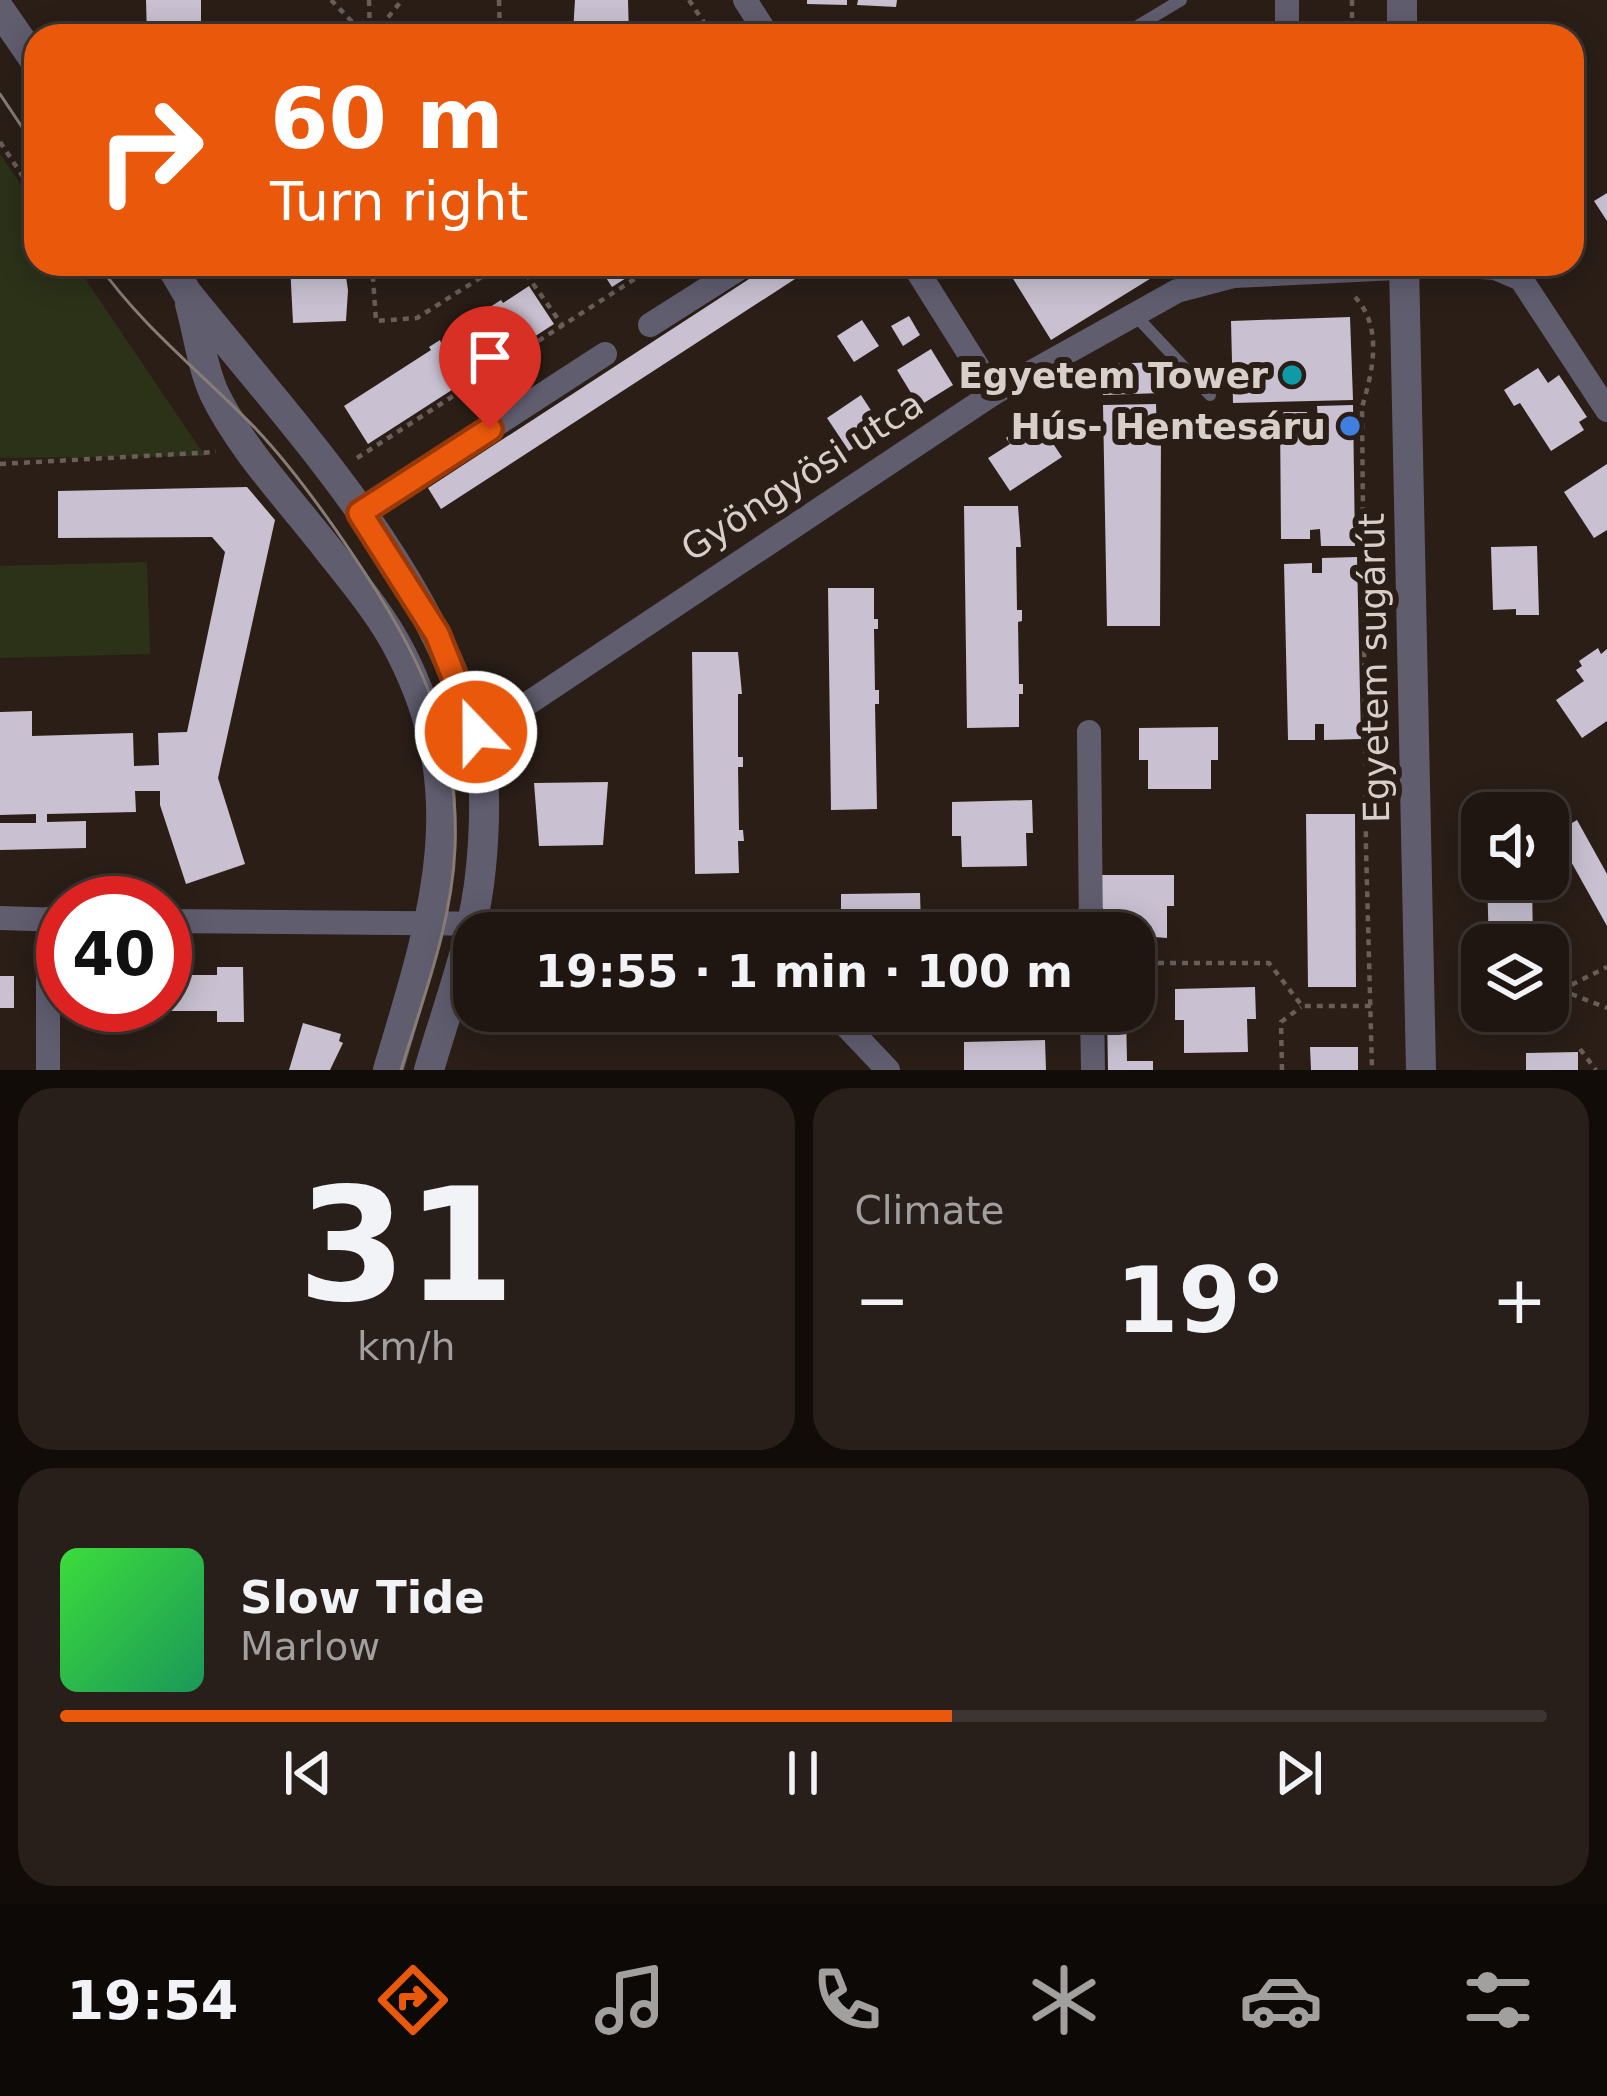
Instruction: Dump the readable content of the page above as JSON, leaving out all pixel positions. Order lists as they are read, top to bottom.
{
  "streets": {
    "street": ["Gyöngyösi utca", "Egyetem sugárút"]
  },
  "places": ["Egyetem Tower", "Hús- Hentesáru"],
  "page": {
    "turn": ["60 m", "Turn right"],
    "limit": "40",
    "trip": "19:55 · 1 min · 100 m",
    "tile": [
      ["31", "km/h"],
      "Climate"
    ],
    "heat": ["−", "19°", "+"],
    "song": ["Slow Tide", "Marlow"],
    "tabs": "19:54"
  }
}
